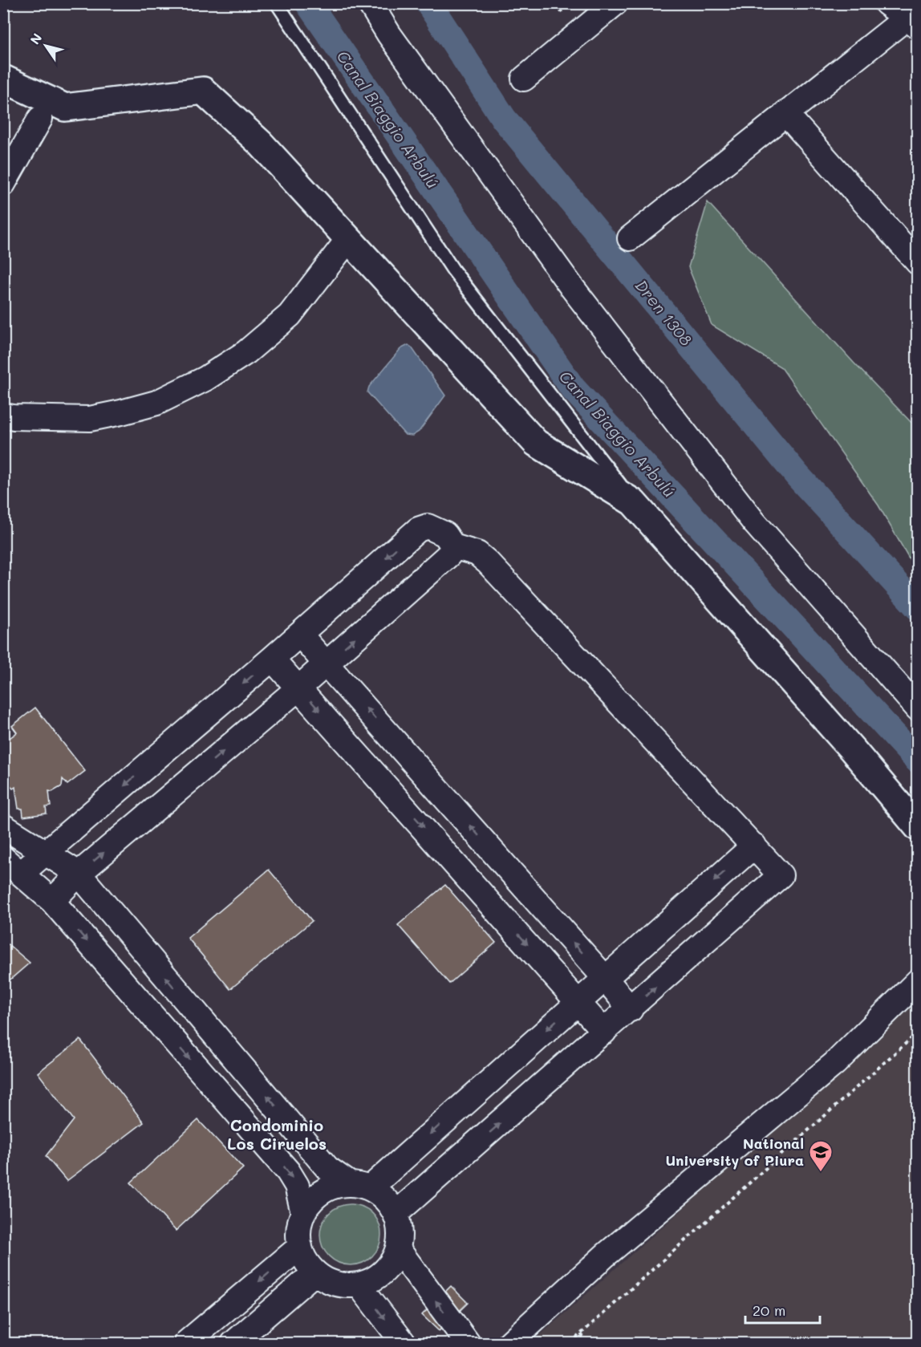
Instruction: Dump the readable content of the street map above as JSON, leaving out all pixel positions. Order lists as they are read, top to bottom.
{
  "districts": ["Condominio Los Ciruelos"],
  "water": ["Canal Biaggio Arbulú", "Dren 1308"],
  "places": {
    "school or university": ["National University of Piura"]
  },
  "scale_bar": "20 m",
  "north": "top left"
}
